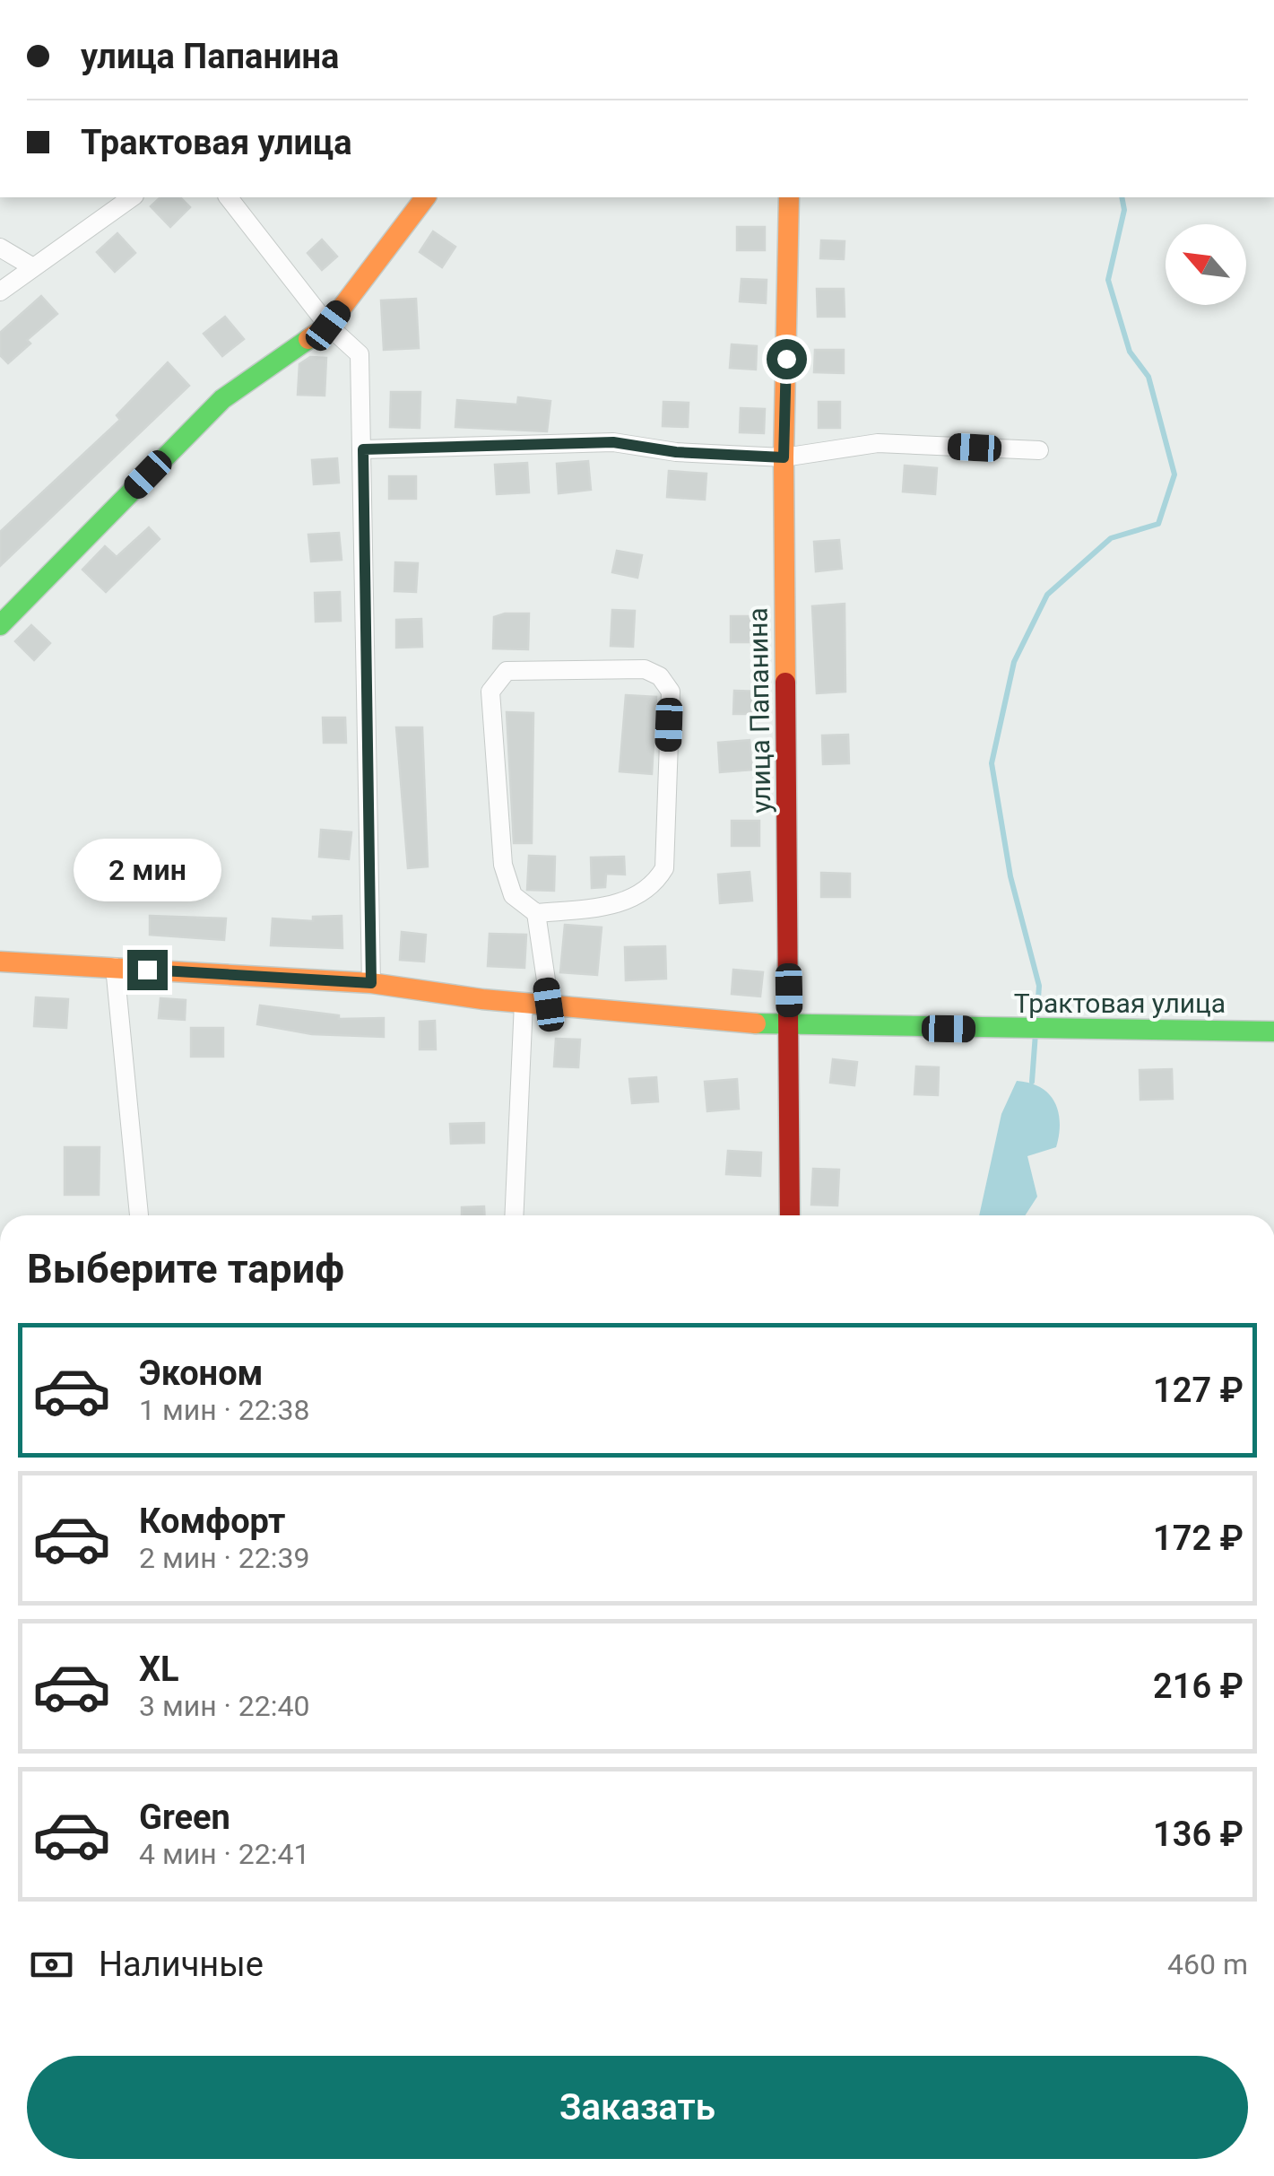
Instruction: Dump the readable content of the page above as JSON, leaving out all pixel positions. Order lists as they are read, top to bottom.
{
  "streets": {
    "street": ["улица Папанина", "Трактовая улица"]
  },
  "crossings": [
    ["улица Папанина", "Трактовая улица"]
  ],
  "north": "top left",
  "page": {
    "banner": ["улица Папанина", "Трактовая улица"],
    "bubble": "2 мин",
    "heading": "Выберите тариф",
    "list": [
      {
        "name": "Эконом",
        "note": "1 мин · 22:38",
        "value": "127 ₽"
      },
      {
        "name": "Комфорт",
        "note": "2 мин · 22:39",
        "value": "172 ₽"
      },
      {
        "name": "XL",
        "note": "3 мин · 22:40",
        "value": "216 ₽"
      },
      {
        "name": "Green",
        "note": "4 мин · 22:41",
        "value": "136 ₽"
      }
    ],
    "pay": ["Наличные", "460 m"],
    "buttons": "Заказать"
  }
}
